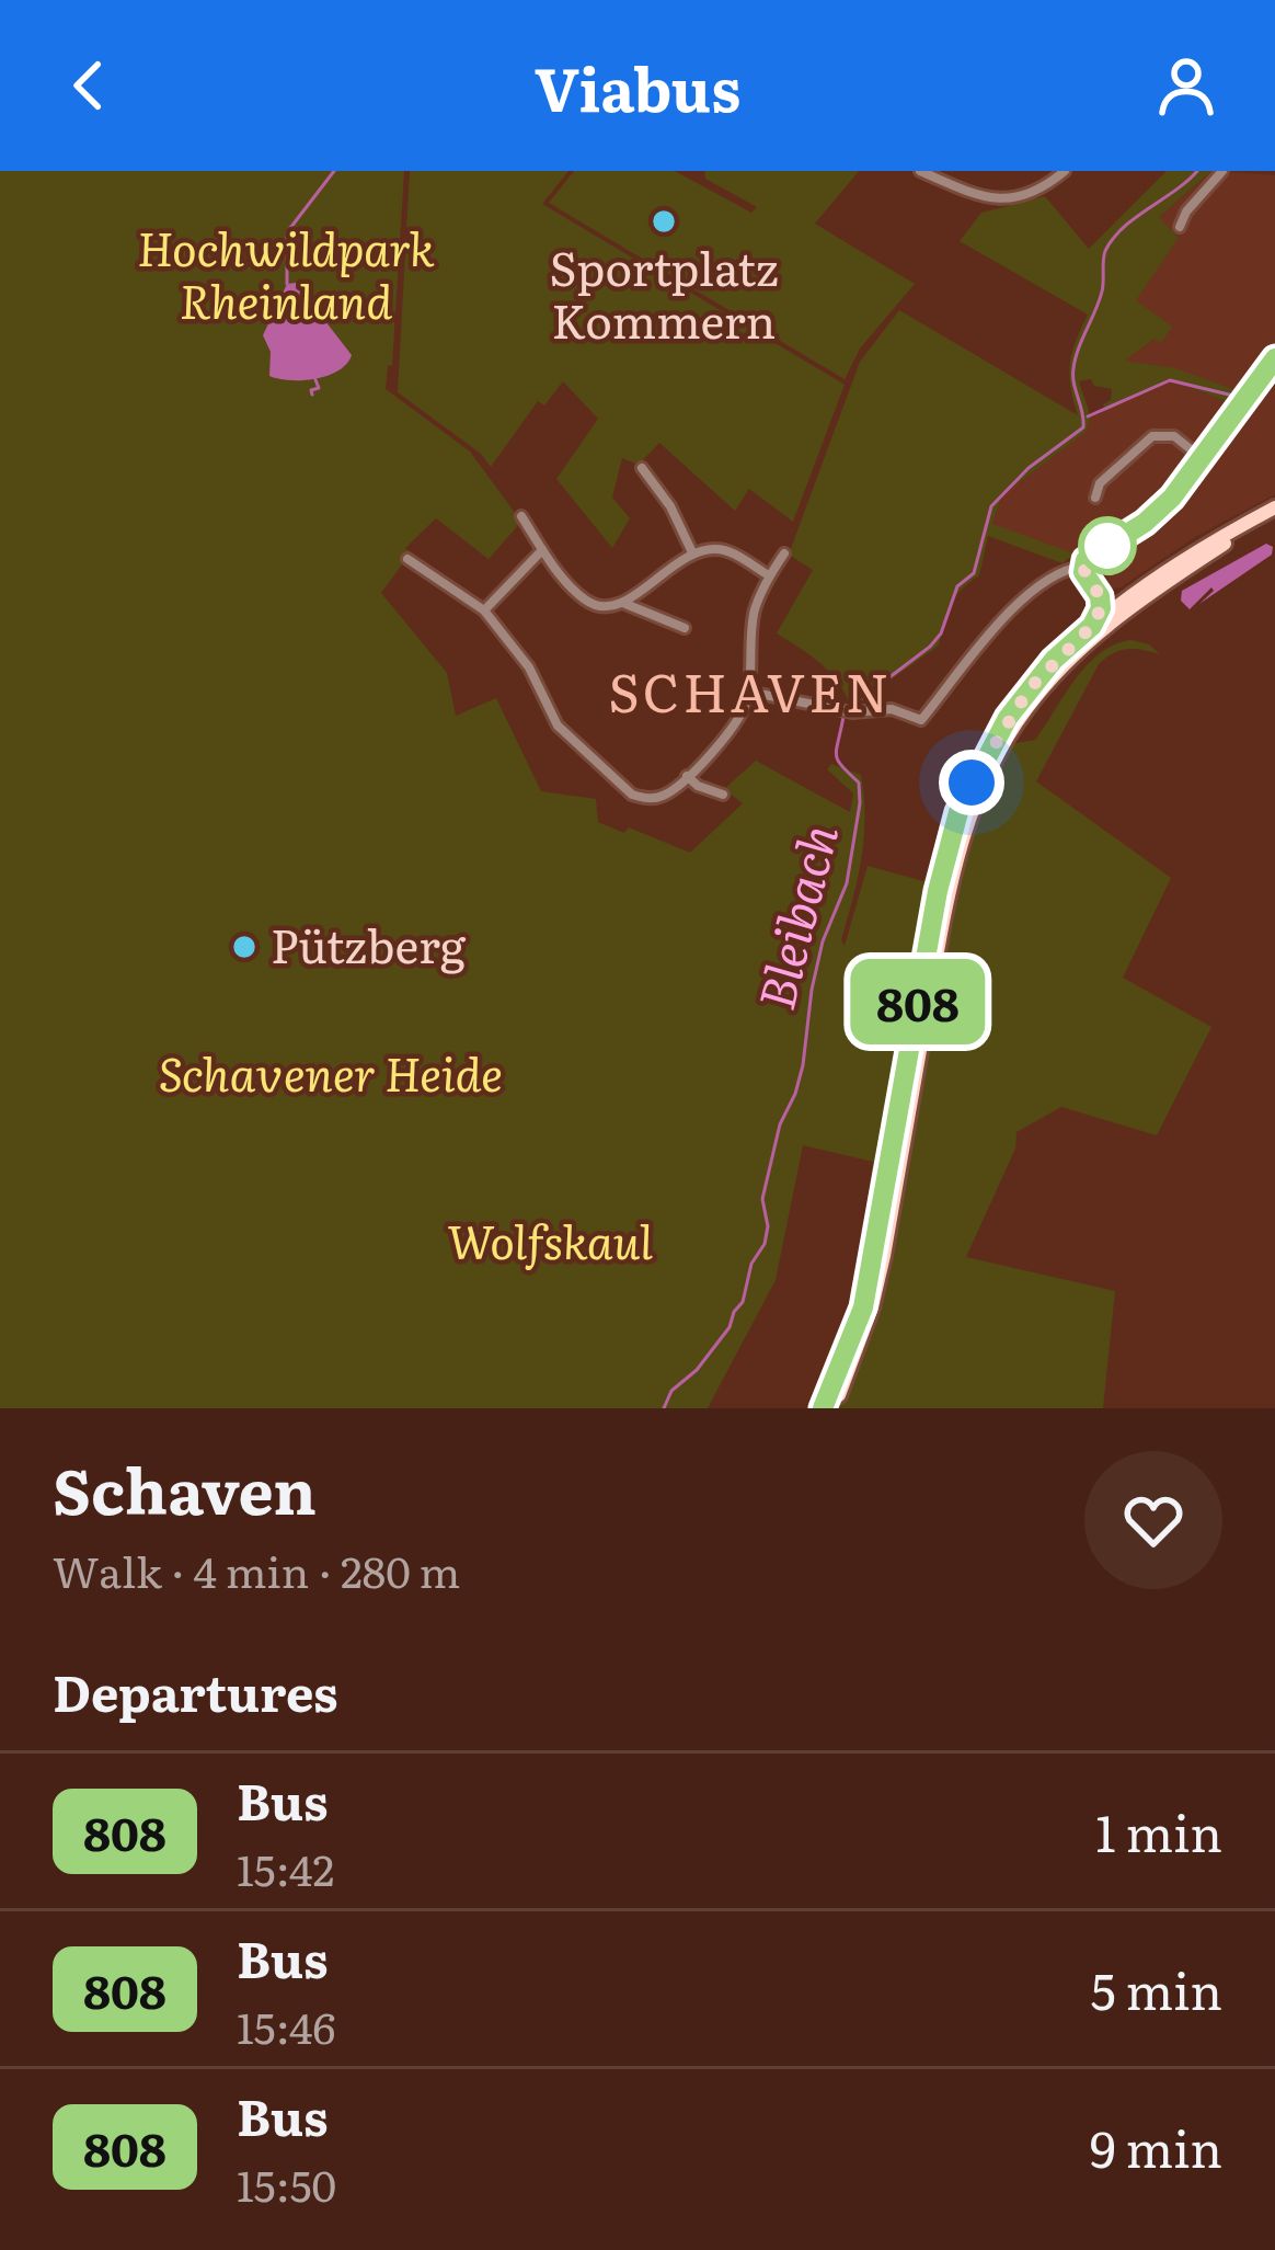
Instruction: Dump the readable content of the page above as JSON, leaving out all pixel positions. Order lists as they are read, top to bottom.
{
  "districts": ["SCHAVEN"],
  "water": ["Bleibach"],
  "parks": ["Hochwildpark Rheinland", "Schavener Heide", "Wolfskaul"],
  "places": ["Sportplatz Kommern", "Pützberg"],
  "lines": ["bus line 808"],
  "page": {
    "header": "Viabus",
    "on_map": "808",
    "heading": [
      ["Schaven", "Walk · 4 min · 280 m"],
      "Departures"
    ],
    "list": [
      {
        "mark": "808",
        "name": "Bus",
        "note": "15:42",
        "value": "1 min"
      },
      {
        "mark": "808",
        "name": "Bus",
        "note": "15:46",
        "value": "5 min"
      },
      {
        "mark": "808",
        "name": "Bus",
        "note": "15:50",
        "value": "9 min"
      }
    ]
  }
}
